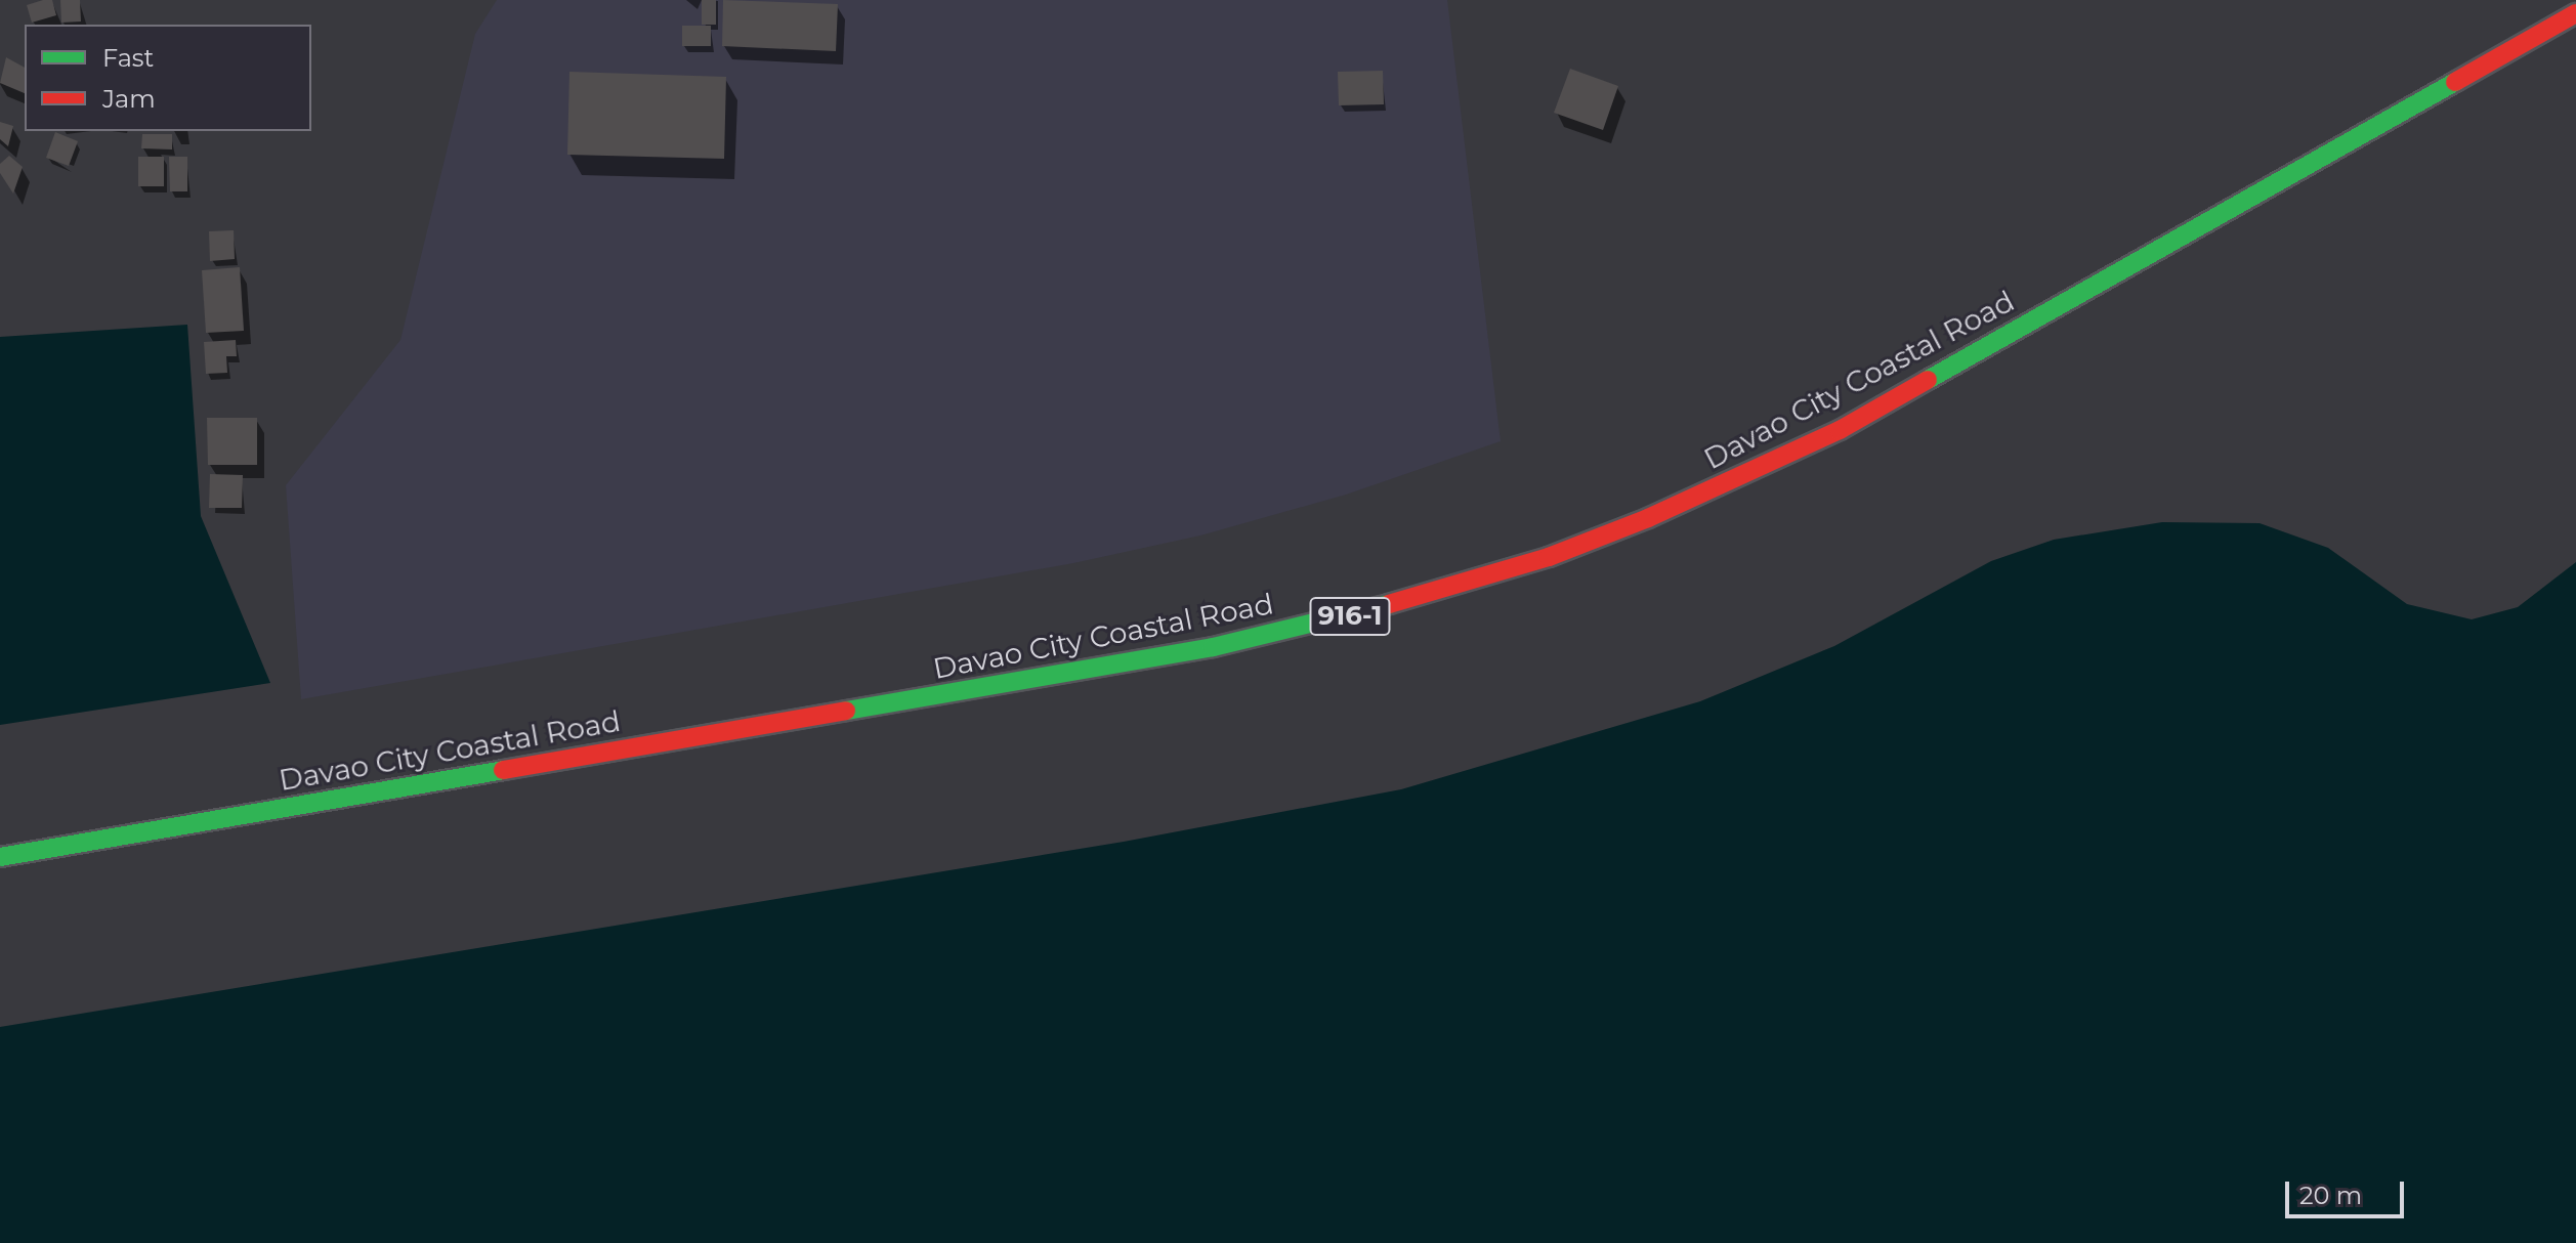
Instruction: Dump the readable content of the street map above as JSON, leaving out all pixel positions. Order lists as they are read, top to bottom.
{
  "streets": {
    "main road": ["Davao City Coastal Road", "916-1"]
  },
  "legend": ["Fast", "Jam"],
  "scale_bar": "20 m"
}
